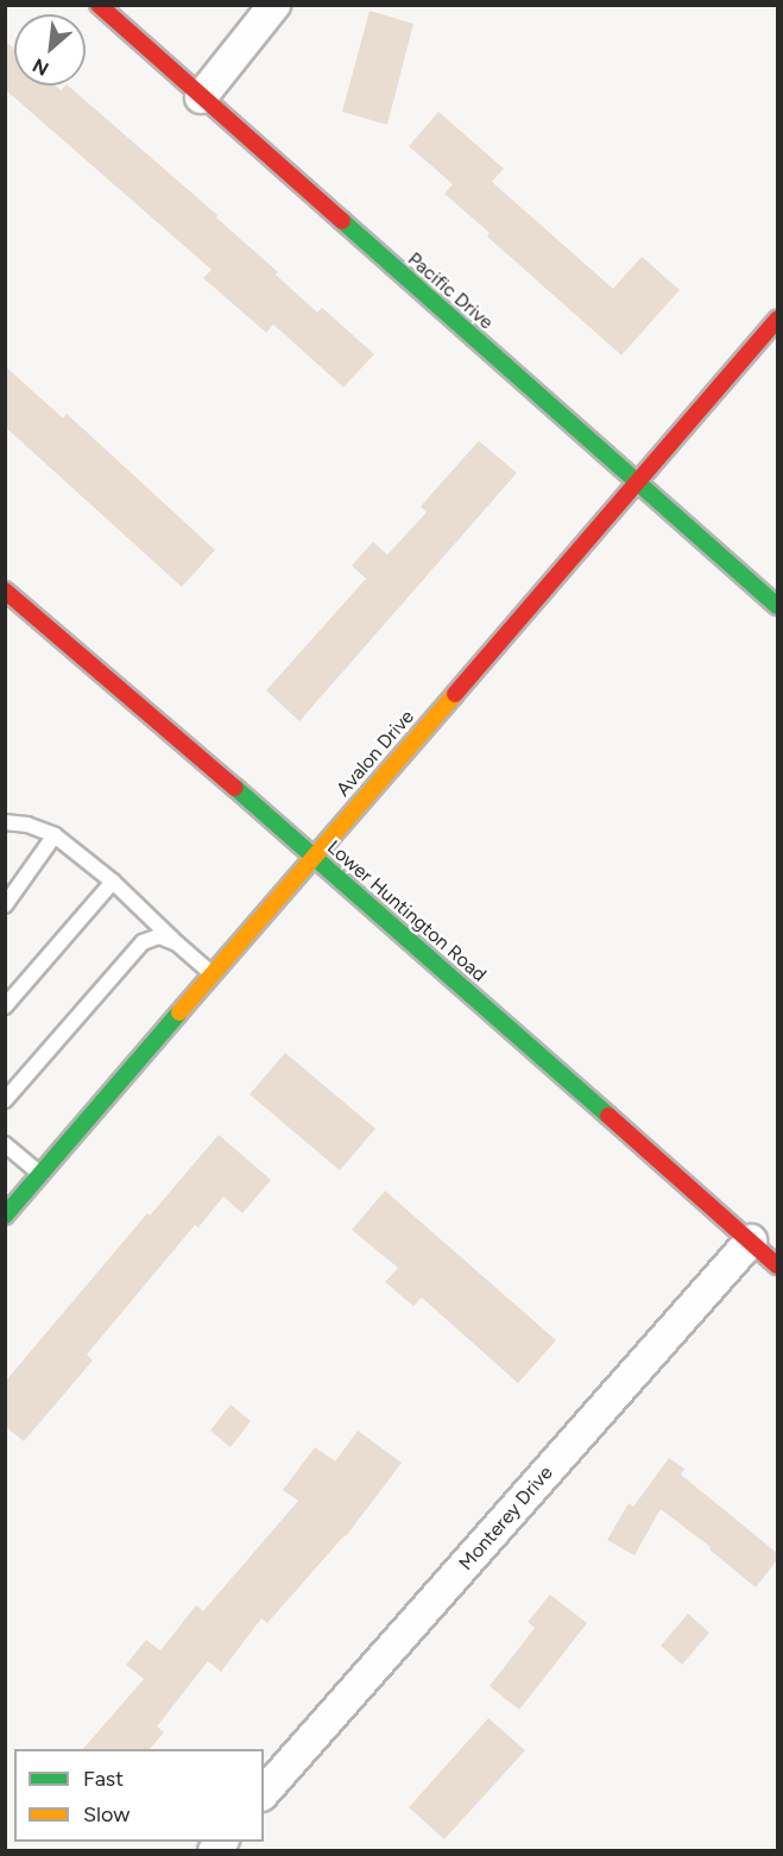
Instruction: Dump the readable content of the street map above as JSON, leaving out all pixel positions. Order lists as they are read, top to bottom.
{
  "streets": {
    "street": [
      "Pacific Drive",
      "Avalon Drive",
      "Lower Huntington Road",
      "Monterey Drive"
    ]
  },
  "crossings": [
    ["Pacific Drive", "Avalon Drive"],
    ["Avalon Drive", "Lower Huntington Road"],
    ["Lower Huntington Road", "Monterey Drive"]
  ],
  "legend": ["Fast", "Slow"],
  "north": "bottom left"
}
